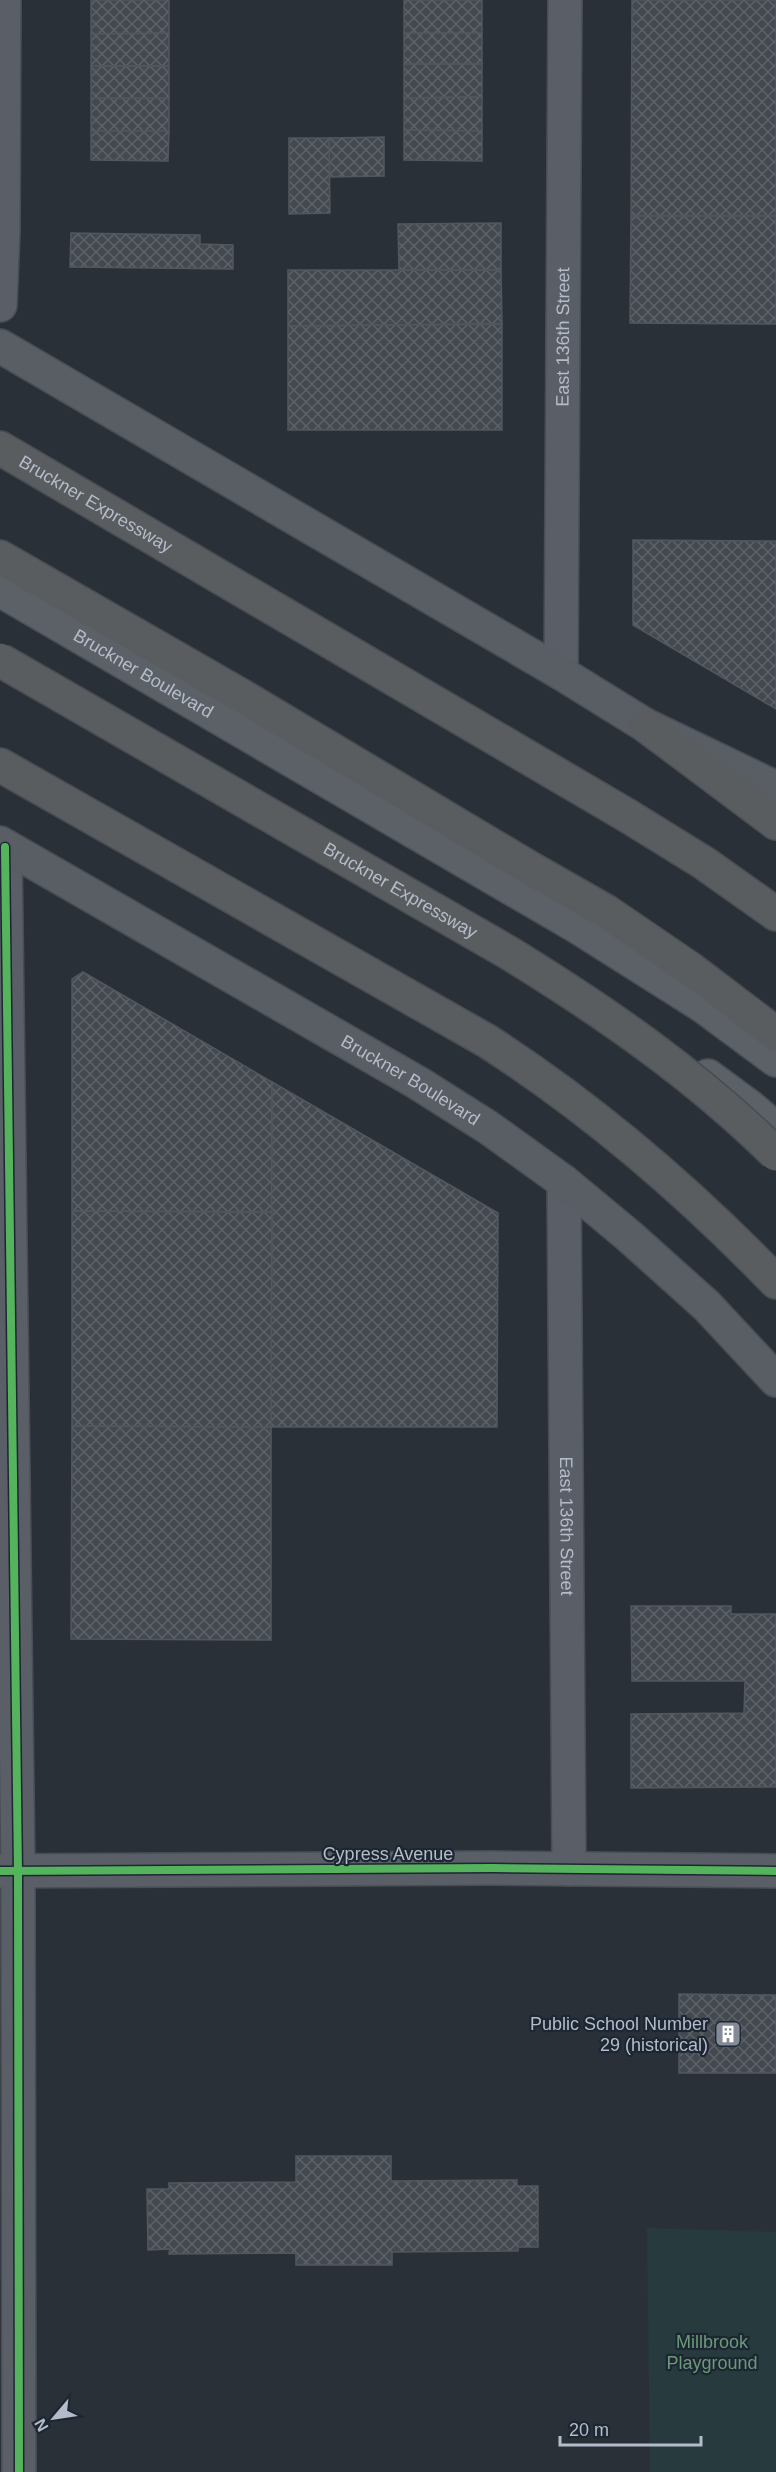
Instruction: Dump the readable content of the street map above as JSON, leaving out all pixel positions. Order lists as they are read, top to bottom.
{
  "streets": {
    "highway": ["Bruckner Expressway"],
    "main road": ["Bruckner Boulevard"],
    "street": ["East 136th Street", "Cypress Avenue"]
  },
  "crossings": [
    ["East 136th Street", "Bruckner Boulevard"],
    ["East 136th Street", "Cypress Avenue"]
  ],
  "parks": ["Millbrook Playground"],
  "places": {
    "building": ["Public School Number 29 (historical)"]
  },
  "scale_bar": "20 m",
  "north": "bottom left"
}
